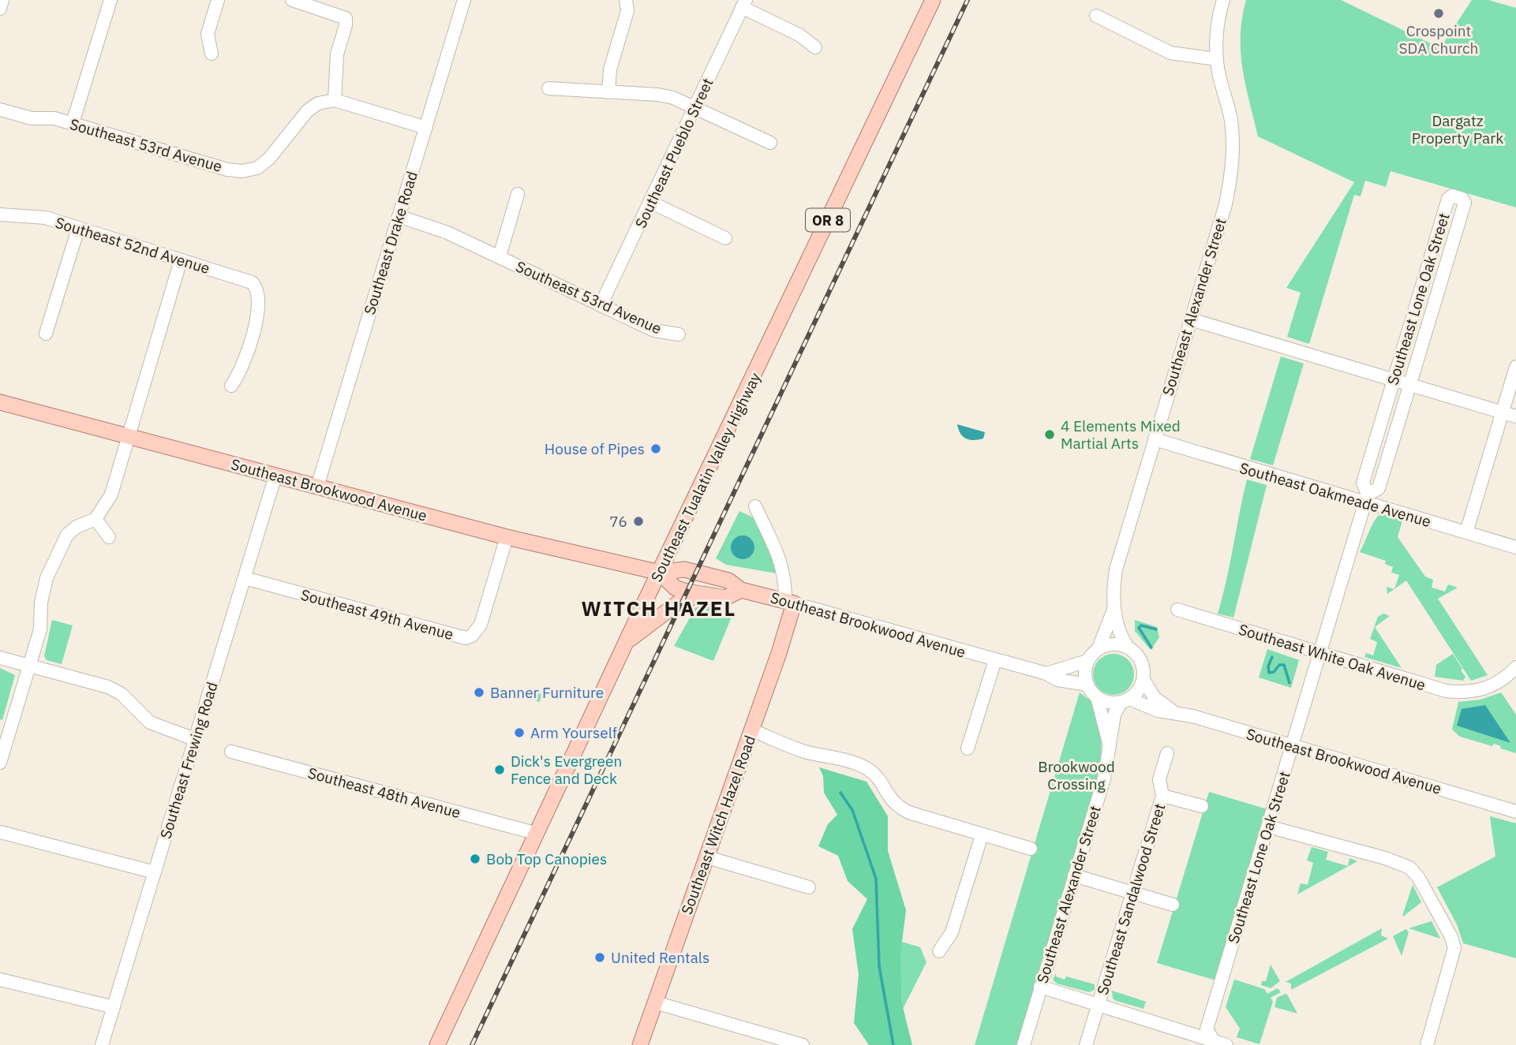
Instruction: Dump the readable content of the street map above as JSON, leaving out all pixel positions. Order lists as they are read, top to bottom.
{
  "streets": {
    "main road": [
      "OR 8",
      "Southeast Tualatin Valley Highway",
      "Southeast Brookwood Avenue",
      "Southeast Witch Hazel Road"
    ],
    "street": [
      "Southeast 53rd Avenue",
      "Southeast Pueblo Street",
      "Southeast Drake Road",
      "Southeast 52nd Avenue",
      "Southeast Lone Oak Street",
      "Southeast Alexander Street",
      "Southeast Oakmeade Avenue",
      "Southeast 49th Avenue",
      "Southeast White Oak Avenue",
      "Southeast Frewing Road",
      "Southeast 48th Avenue",
      "Southeast Sandalwood Street"
    ]
  },
  "crossings": [
    ["Southeast 53rd Avenue", "Southeast Pueblo Street"],
    ["Southeast 53rd Avenue", "Southeast Drake Road"],
    ["Southeast Drake Road", "Southeast Brookwood Avenue"],
    ["Southeast Lone Oak Street", "Southeast Brookwood Avenue"],
    ["Southeast Lone Oak Street", "Southeast Oakmeade Avenue"],
    ["Southeast Lone Oak Street", "Southeast White Oak Avenue"],
    ["Southeast Alexander Street", "Southeast Brookwood Avenue"],
    ["Southeast Alexander Street", "Southeast Oakmeade Avenue"],
    ["Southeast Tualatin Valley Highway", "Southeast Brookwood Avenue"],
    ["Southeast Tualatin Valley Highway", "Southeast 48th Avenue"],
    ["Southeast Brookwood Avenue", "Southeast 49th Avenue"],
    ["Southeast Brookwood Avenue", "Southeast Frewing Road"],
    ["Southeast Brookwood Avenue", "Southeast Witch Hazel Road"],
    ["Southeast 49th Avenue", "Southeast Frewing Road"]
  ],
  "districts": ["WITCH HAZEL"],
  "parks": ["Dargatz Property Park", "Brookwood Crossing"],
  "places": [
    "Crospoint SDA Church",
    "4 Elements Mixed Martial Arts",
    "House of Pipes",
    "76",
    "Banner Furniture",
    "Arm Yourself",
    "Dick's Evergreen Fence and Deck",
    "Bob Top Canopies",
    "United Rentals"
  ]
}
